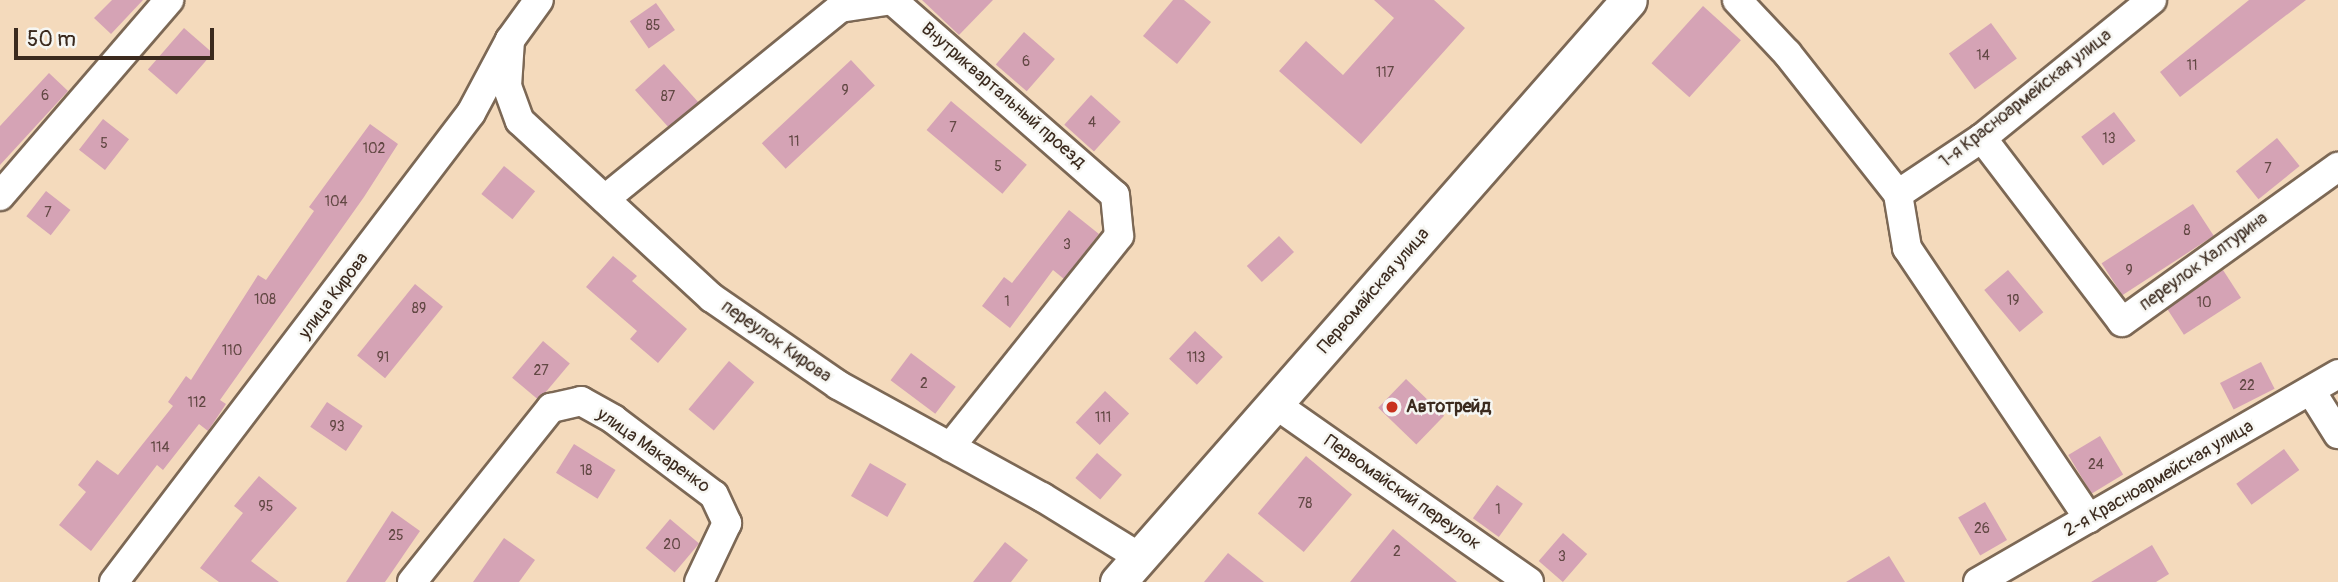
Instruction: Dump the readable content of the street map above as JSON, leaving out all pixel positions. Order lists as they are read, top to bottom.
{
  "streets": {
    "main road": ["Первомайская улица"],
    "street": [
      "Внутриквартальный проезд",
      "1-я Красноармейская улица",
      "переулок Халтурина",
      "улица Кирова",
      "переулок Кирова",
      "улица Макаренко",
      "2-я Красноармейская улица",
      "Первомайский переулок"
    ]
  },
  "crossings": [
    ["Внутриквартальный проезд", "переулок Кирова"],
    ["1-я Красноармейская улица", "переулок Халтурина"],
    ["Первомайская улица", "переулок Кирова"],
    ["Первомайская улица", "Первомайский переулок"],
    ["улица Кирова", "переулок Кирова"]
  ],
  "places": ["Автотрейд"],
  "house_numbers": [
    "85",
    "14",
    "6",
    "11",
    "117",
    "9",
    "6",
    "87",
    "4",
    "7",
    "13",
    "11",
    "5",
    "102",
    "5",
    "7",
    "104",
    "7",
    "8",
    "3",
    "9",
    "108",
    "19",
    "1",
    "10",
    "89",
    "110",
    "91",
    "113",
    "27",
    "2",
    "22",
    "112",
    "111",
    "93",
    "114",
    "24",
    "18",
    "78",
    "95",
    "1",
    "26",
    "25",
    "20",
    "2",
    "3"
  ],
  "scale_bar": "50 m"
}
